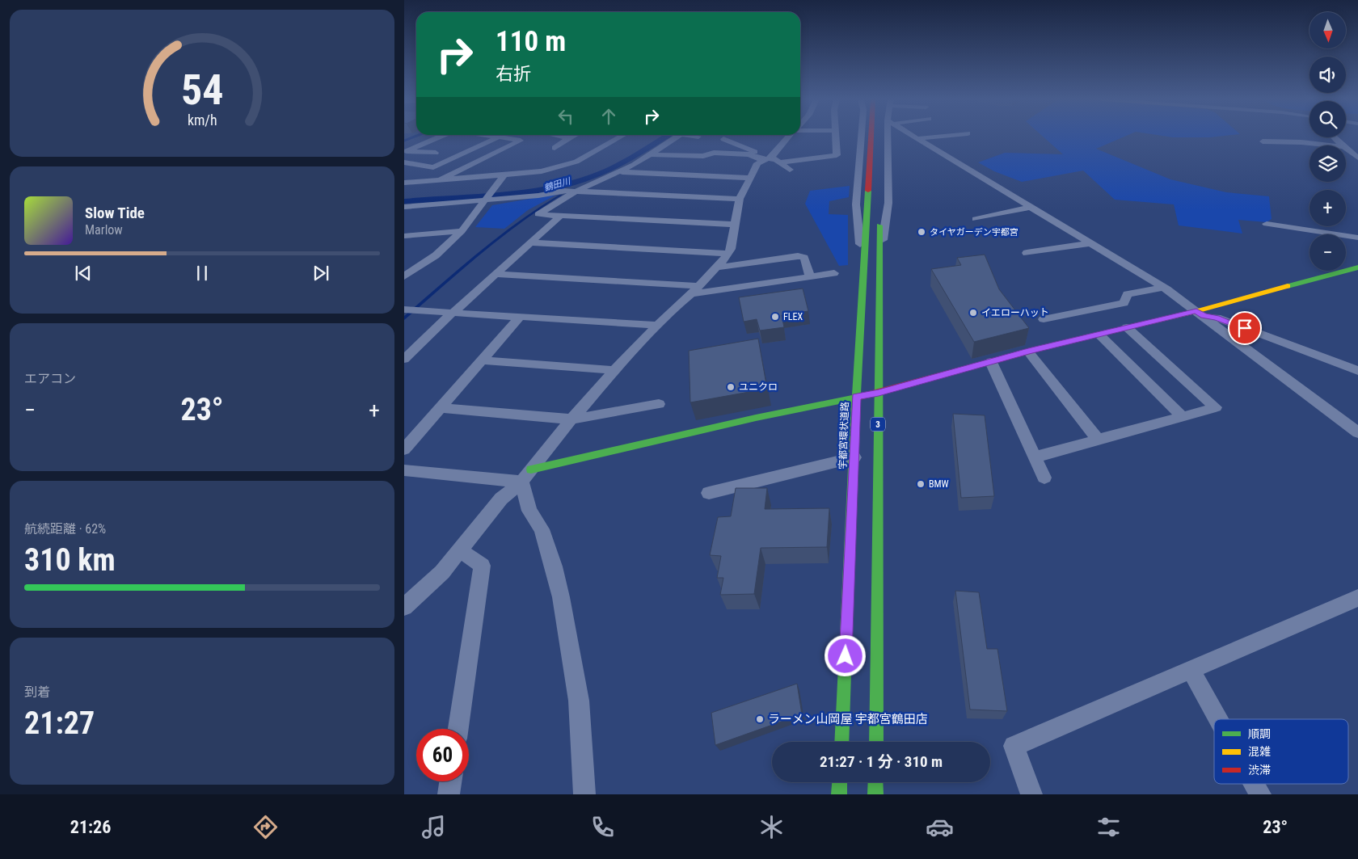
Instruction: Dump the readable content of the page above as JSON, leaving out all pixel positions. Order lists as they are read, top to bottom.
{
  "streets": {
    "main road": ["3", "宇都宮環状道路"]
  },
  "water": ["鶴田川"],
  "places": [
    "タイヤガーデン宇都宮",
    "イエローハット",
    "FLEX",
    "ユニクロ",
    "BMW",
    "ラーメン山岡屋 宇都宮鶴田店"
  ],
  "legend": ["順調", "混雑", "渋滞"],
  "north": "bottom",
  "page": {
    "map_buttons": ["+", "−"],
    "turn": ["110 m", "右折"],
    "song": ["Slow Tide", "Marlow"],
    "tile": [
      "エアコン",
      ["航続距離 · 62%", "310 km"],
      ["到着", "21:27"]
    ],
    "heat": ["−", "23°", "+"],
    "limit": "60",
    "trip": "21:27 · 1 分 · 310 m",
    "tabs": ["21:26", "23°"],
    "gauge": ["54", "km/h"]
  }
}
